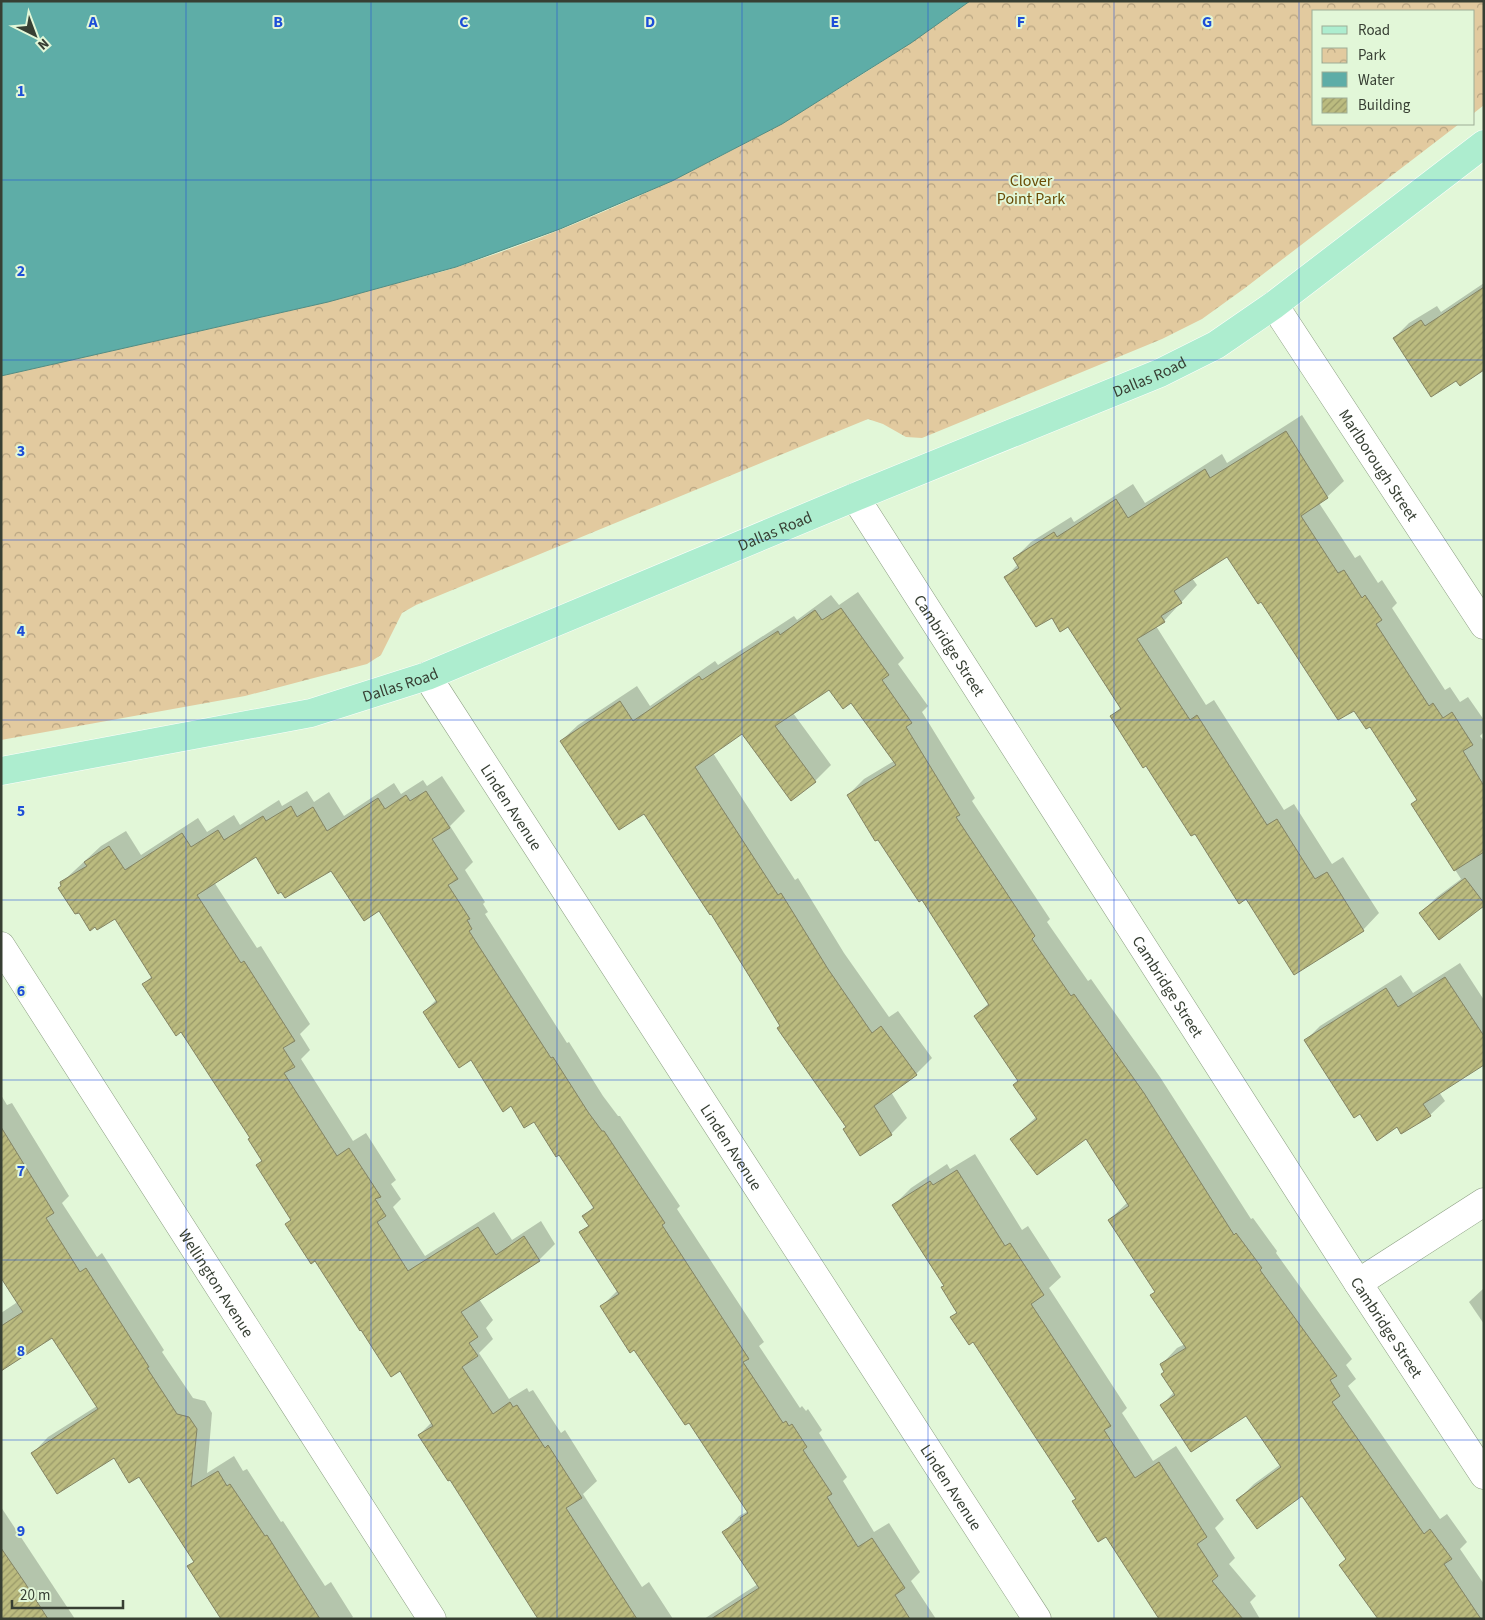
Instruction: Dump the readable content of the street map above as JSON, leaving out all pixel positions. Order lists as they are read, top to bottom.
{
  "streets": {
    "main road": ["Dallas Road"],
    "street": [
      "Marlborough Street",
      "Cambridge Street",
      "Linden Avenue",
      "Wellington Avenue"
    ]
  },
  "crossings": [
    ["Dallas Road", "Marlborough Street"],
    ["Dallas Road", "Cambridge Street"],
    ["Dallas Road", "Linden Avenue"]
  ],
  "parks": ["Clover Point Park"],
  "legend": [
    "Road",
    "Park",
    "Water",
    "Building"
  ],
  "scale_bar": "20 m",
  "north": "bottom right",
  "grid": {
    "columns": [
      "A",
      "B",
      "C",
      "D",
      "E",
      "F",
      "G"
    ],
    "rows": [
      "1",
      "2",
      "3",
      "4",
      "5",
      "6",
      "7",
      "8",
      "9"
    ]
  }
}
